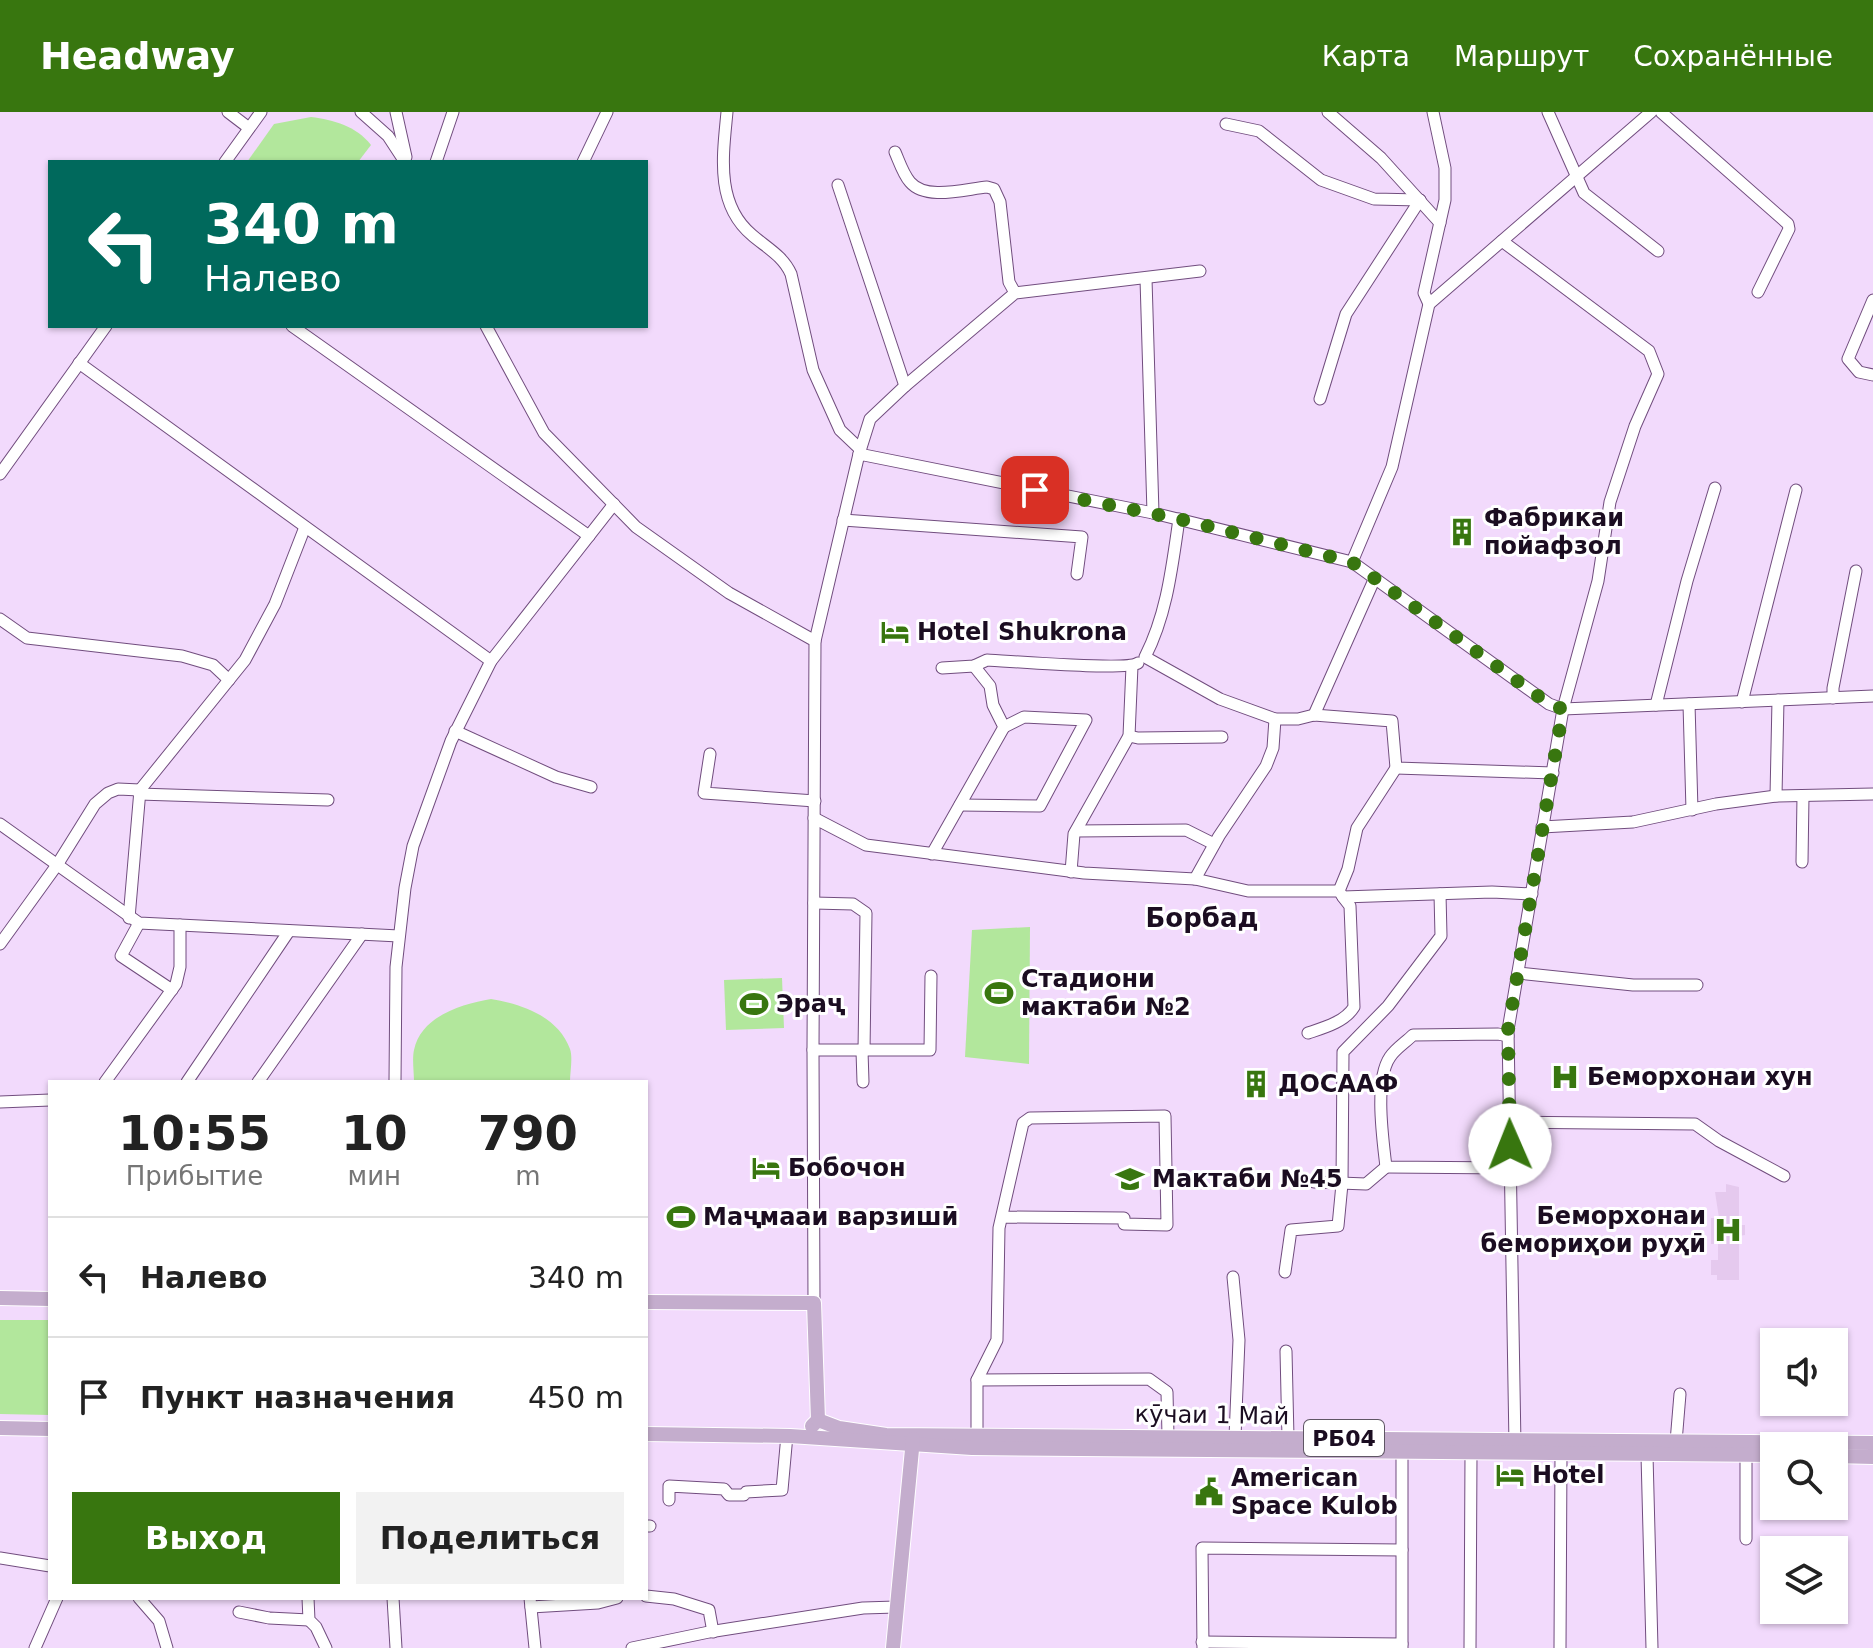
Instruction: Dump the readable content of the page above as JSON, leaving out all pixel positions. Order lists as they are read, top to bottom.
{
  "streets": {
    "main road": ["кӯчаи 1 Май", "РБ04"]
  },
  "districts": ["Борбад"],
  "places": {
    "building": ["Фабрикаи пойафзол", "ДОСААФ"],
    "hotel": ["Hotel Shukrona", "Бобочон", "Hotel"],
    "sports": ["Стадиони мактаби №2", "Эраҷ", "Маҷмааи варзишӣ"],
    "hospital": ["Беморхонаи хун", "Беморхонаи бемориҳои руҳӣ"],
    "school or university": ["Мактаби №45"],
    "public building": ["American Space Kulob"]
  },
  "page": {
    "header": "Headway",
    "nav": ["Карта", "Маршрут", "Сохранённые"],
    "turn": ["340 m", "Налево"],
    "eta": [
      "10:55",
      "Прибытие",
      "10",
      "мин",
      "790",
      "m"
    ],
    "list": [
      {
        "name": "Налево",
        "value": "340 m"
      },
      {
        "name": "Пункт назначения",
        "value": "450 m"
      }
    ],
    "buttons": ["Выход", "Поделиться"]
  }
}
